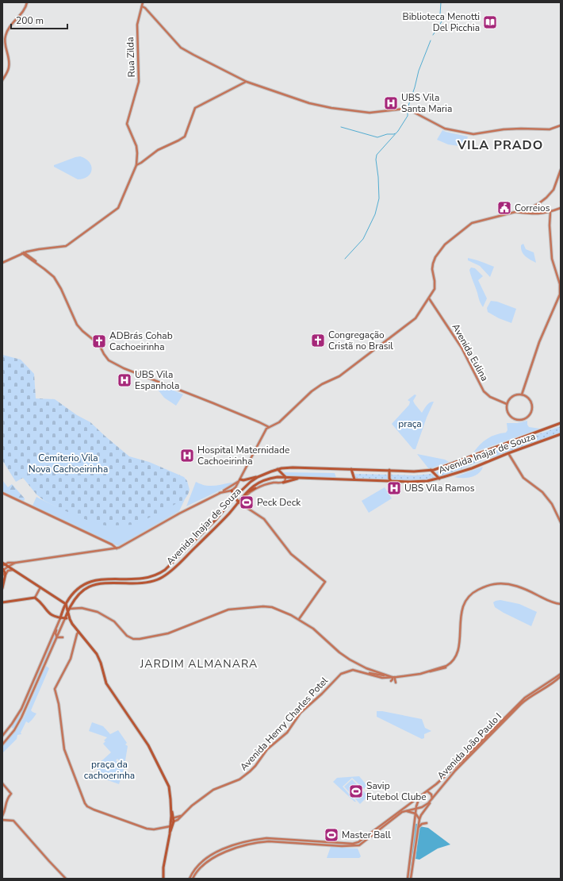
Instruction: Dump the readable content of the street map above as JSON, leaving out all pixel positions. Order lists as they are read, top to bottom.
{
  "streets": {
    "main road": [
      "Rua Zilda",
      "Avenida Eulina",
      "Avenida Inajar de Souza",
      "Avenida Henry Charles Potel",
      "Avenida João Paulo I"
    ]
  },
  "districts": ["VILA PRADO", "JARDIM ALMANARA"],
  "parks": ["praça", "Cemiterio Vila Nova Cachoeirinha", "praça da cachoerinha"],
  "places": {
    "library": ["Biblioteca Menotti Del Picchia"],
    "hospital": [
      "UBS Vila Santa Maria",
      "UBS Vila Espanhola",
      "Hospital Maternidade Cachoeirinha",
      "UBS Vila Ramos"
    ],
    "public building": ["Correios"],
    "church": ["Congregação Cristã no Brasil", "ADBrás Cohab Cachoeirinha"],
    "sports": ["Peck Deck", "Savip Futebol Clube", "Master Ball"]
  },
  "scale_bar": "200 m"
}
